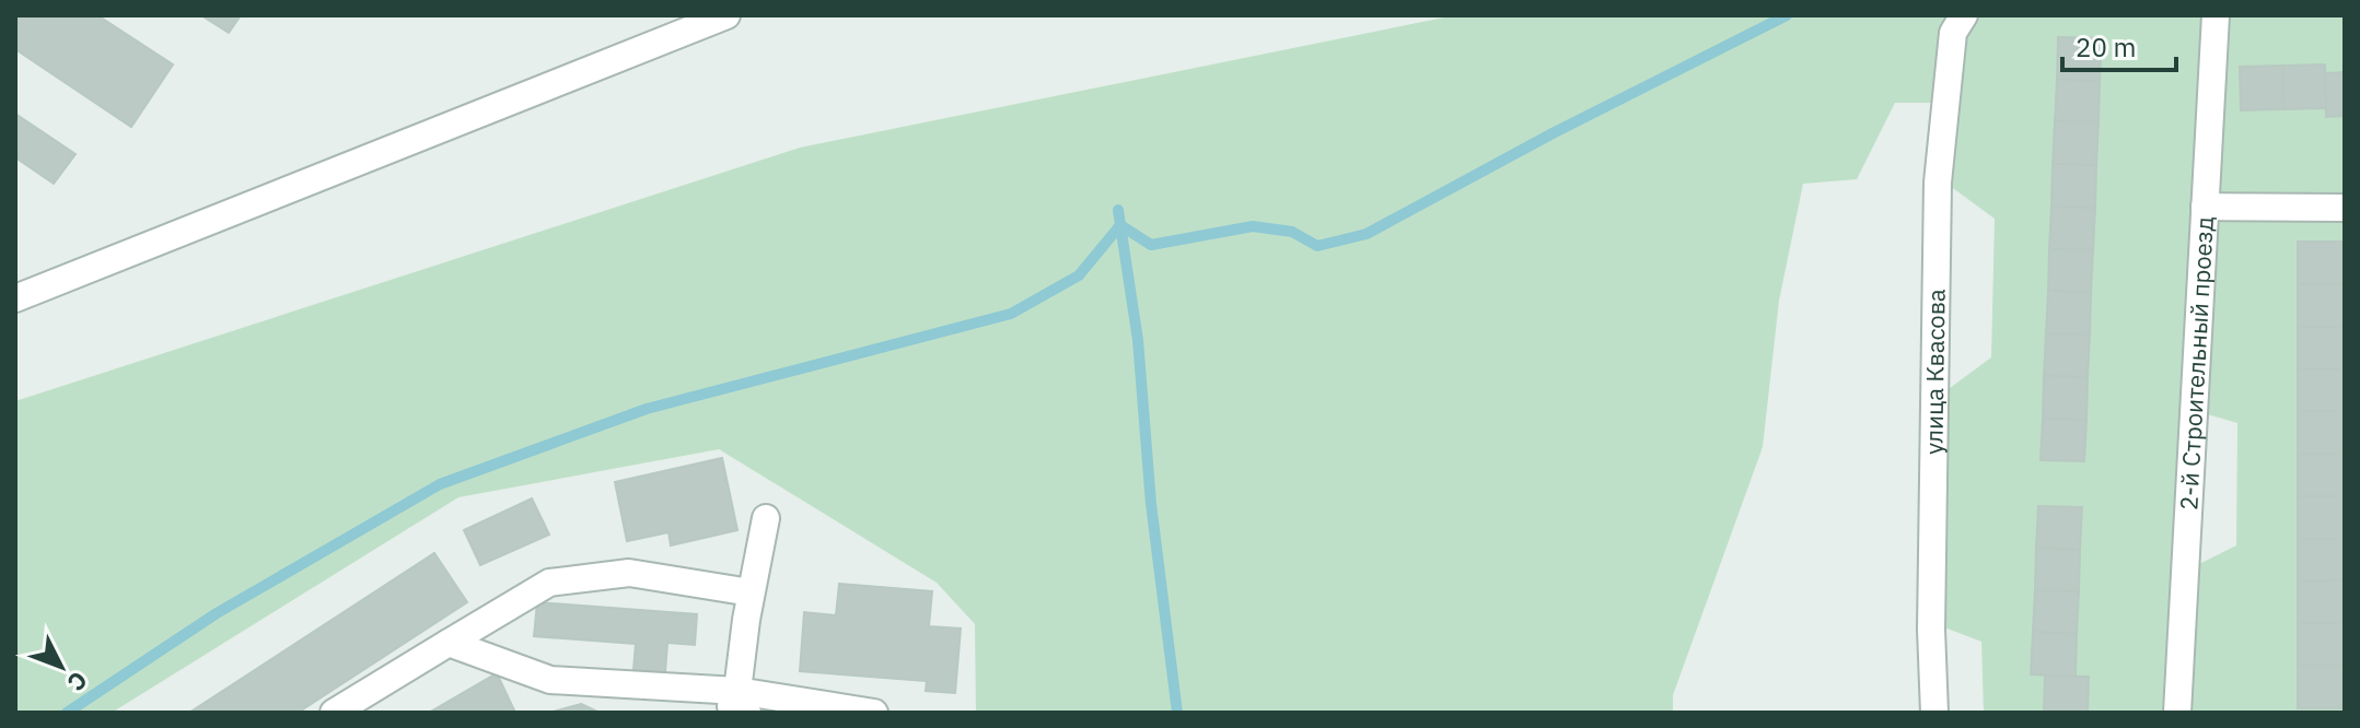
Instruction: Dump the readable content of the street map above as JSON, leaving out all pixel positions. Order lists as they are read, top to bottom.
{
  "streets": {
    "street": ["2-й Строительный проезд", "улица Квасова"]
  },
  "scale_bar": "20 m",
  "north": "bottom right"
}
